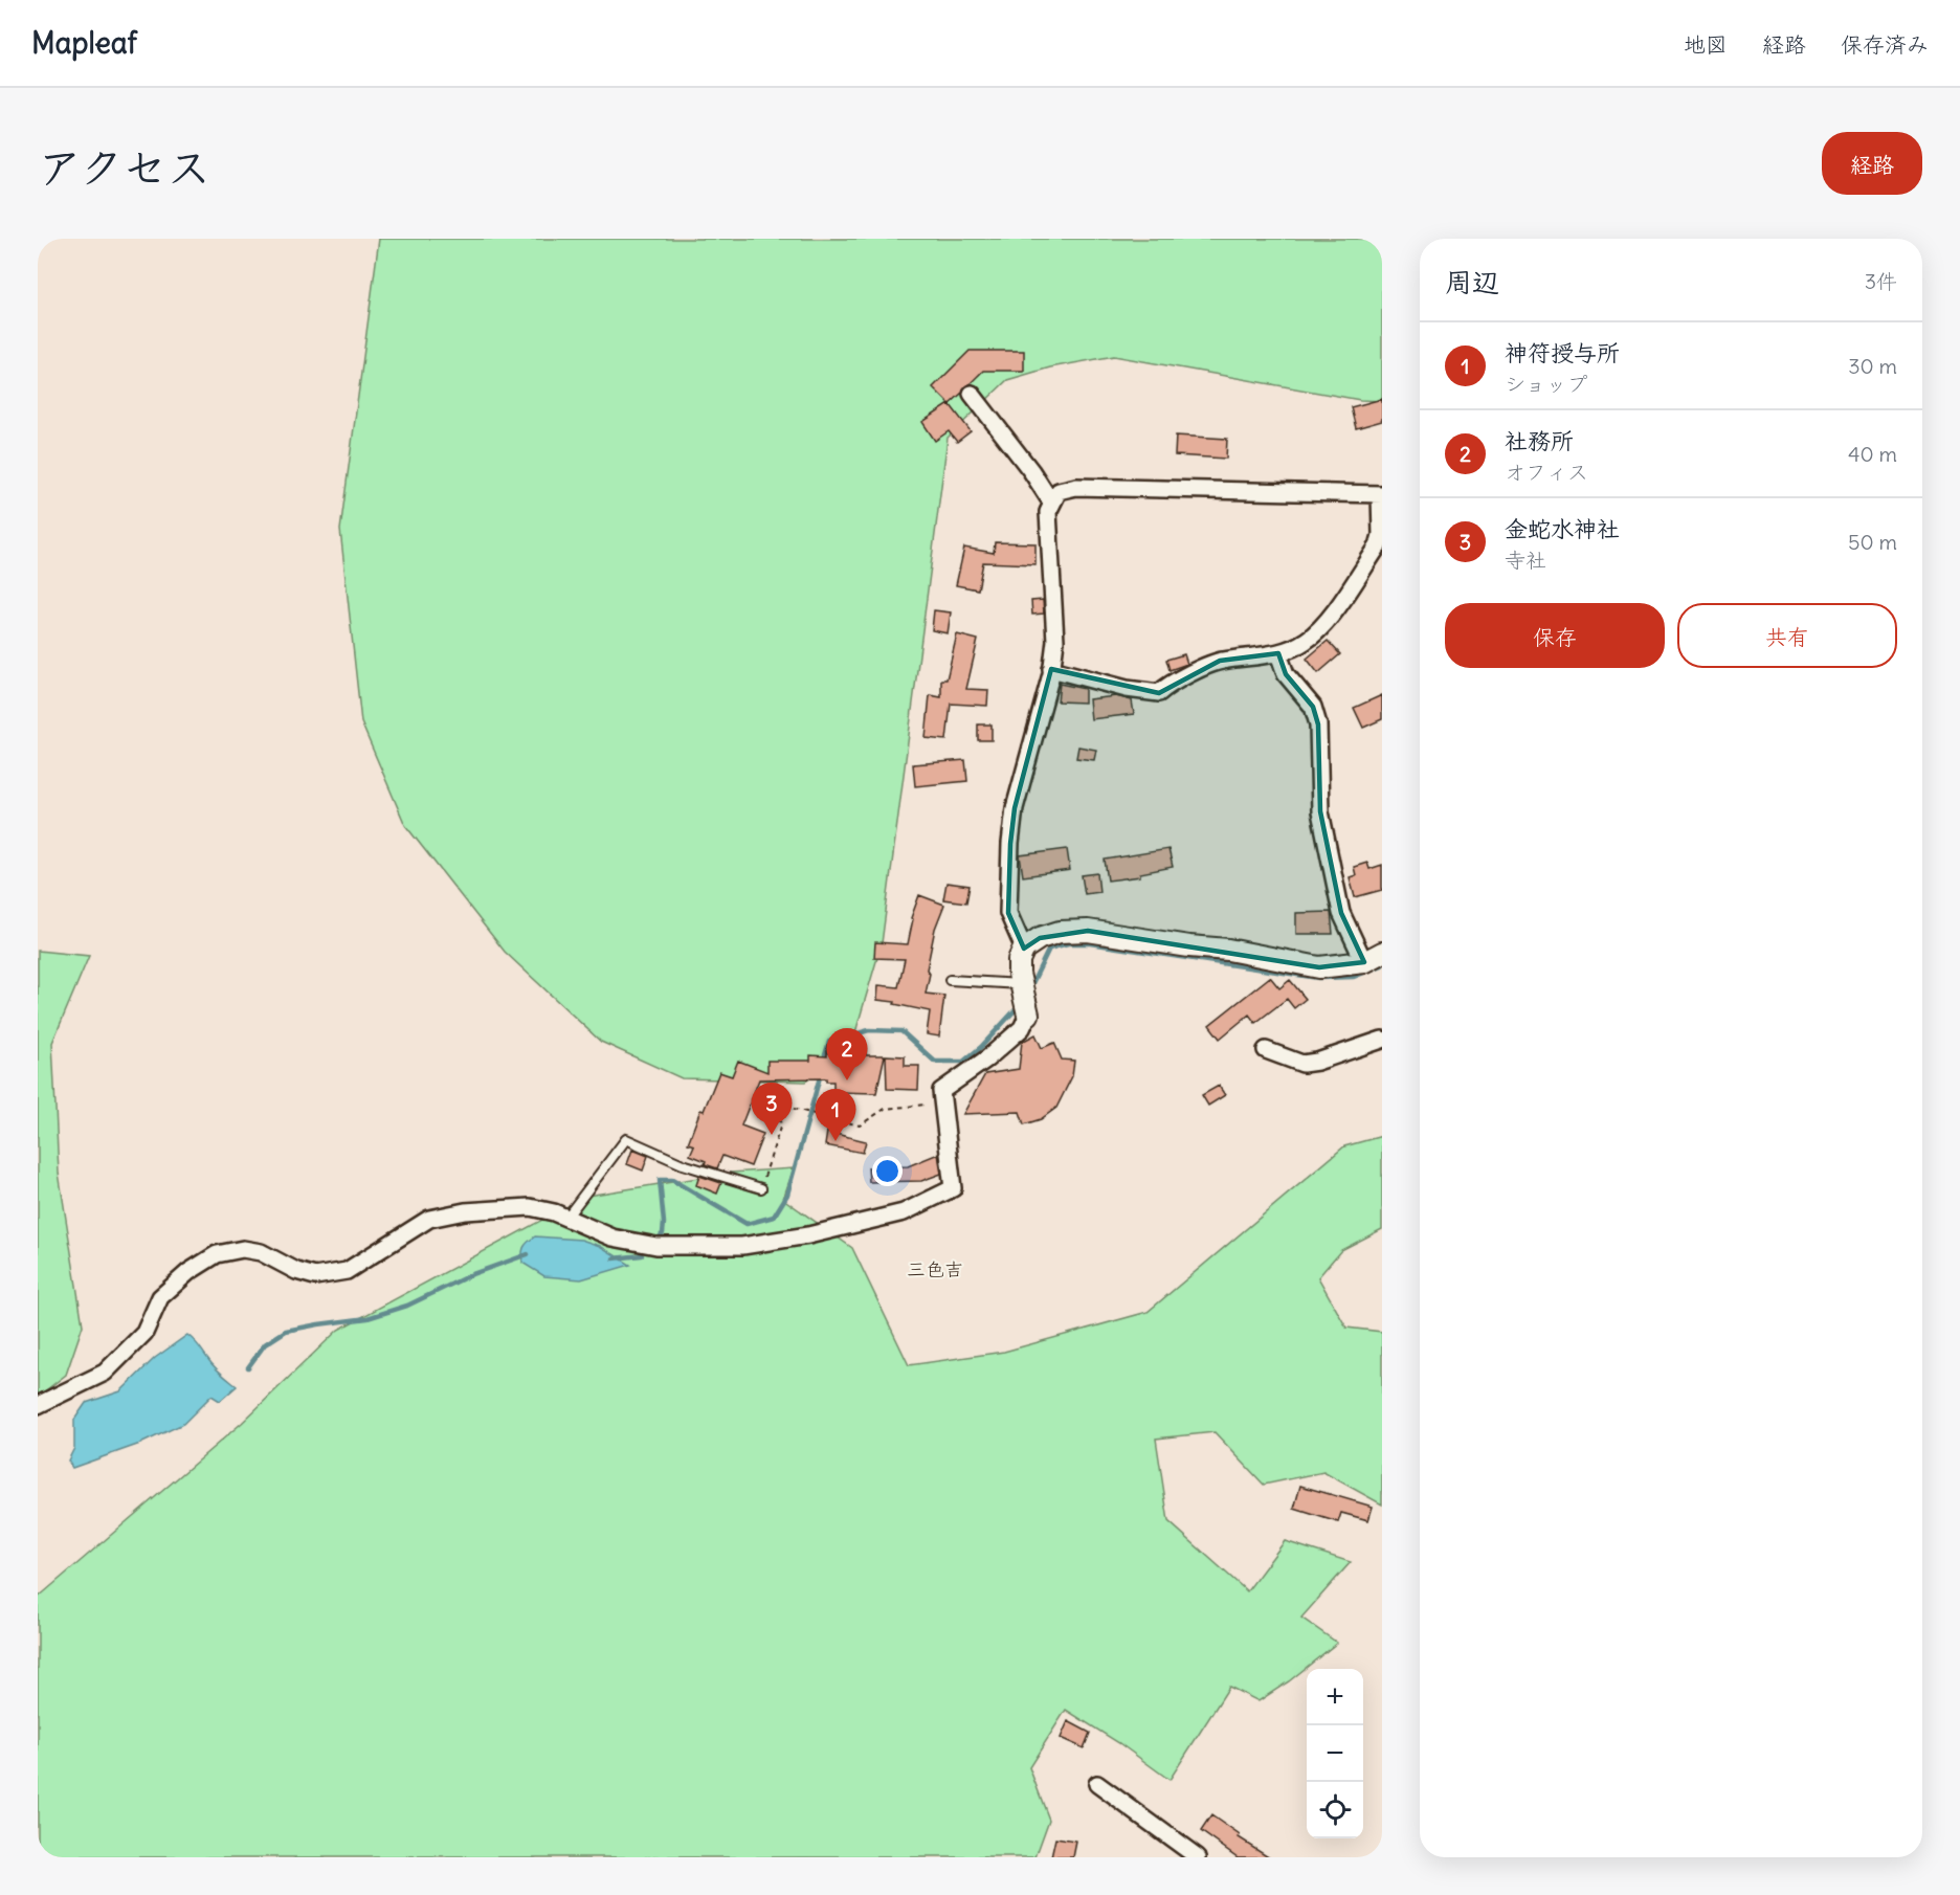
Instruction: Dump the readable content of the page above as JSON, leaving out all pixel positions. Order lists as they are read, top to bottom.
{
  "districts": ["三色吉"],
  "page": {
    "header": "Mapleaf",
    "nav": ["地図", "経路", "保存済み"],
    "title": "アクセス",
    "buttons": [
      "経路",
      ["保存", "共有"]
    ],
    "heading": ["周辺", "3件"],
    "list": [
      {
        "mark": "1",
        "name": "神符授与所",
        "note": "ショップ",
        "value": "30 m"
      },
      {
        "mark": "2",
        "name": "社務所",
        "note": "オフィス",
        "value": "40 m"
      },
      {
        "mark": "3",
        "name": "金蛇水神社",
        "note": "寺社",
        "value": "50 m"
      }
    ],
    "pins": ["2", "3", "1"],
    "map_buttons": ["+", "−"]
  }
}
